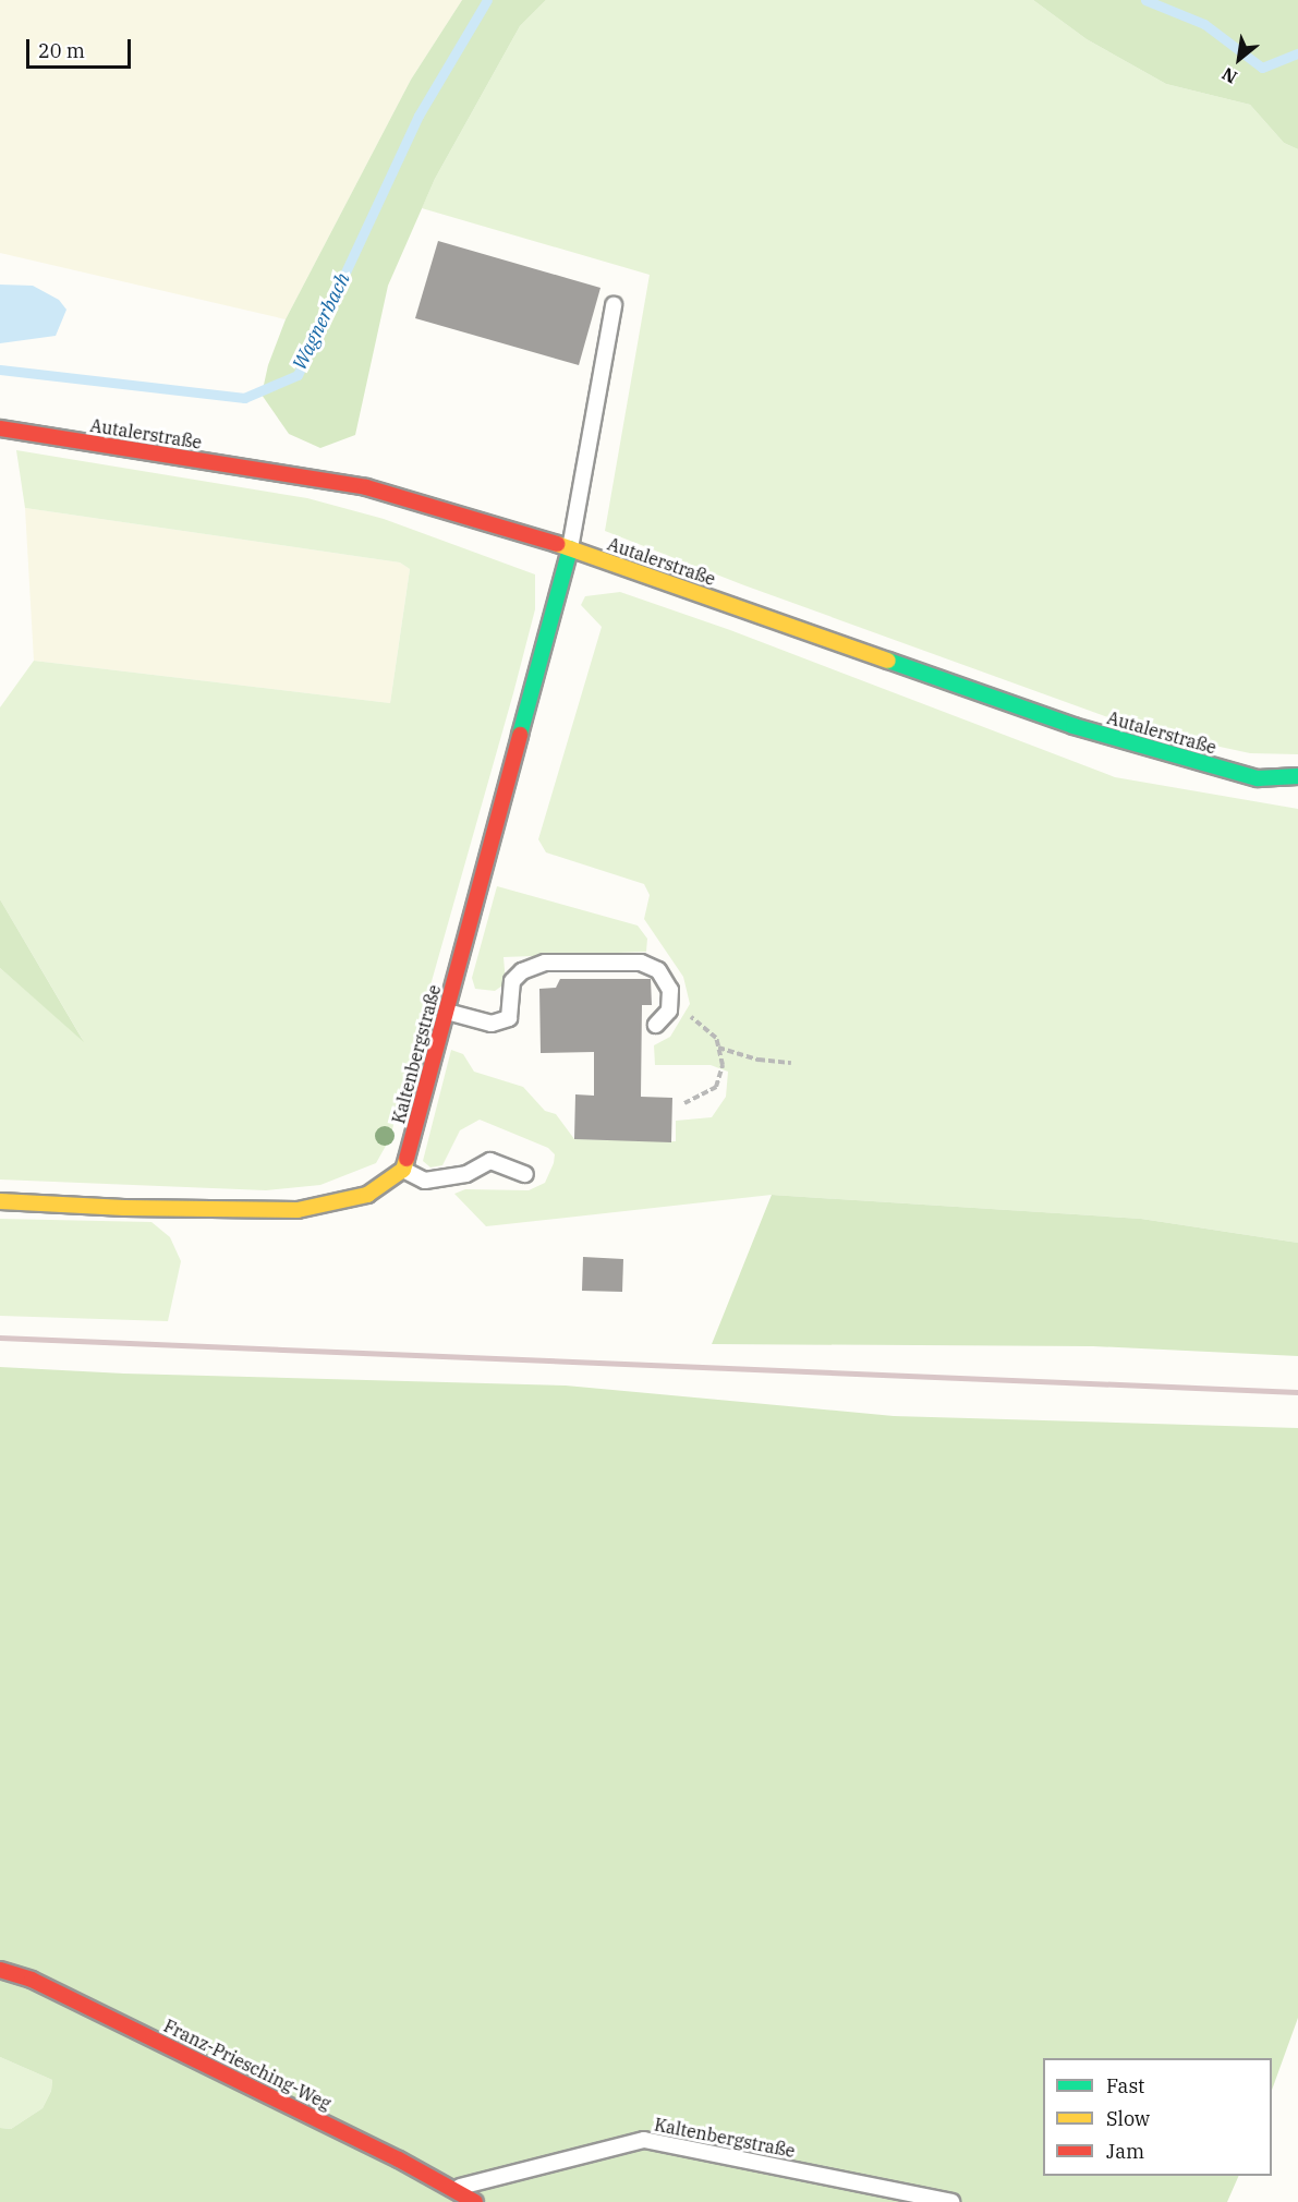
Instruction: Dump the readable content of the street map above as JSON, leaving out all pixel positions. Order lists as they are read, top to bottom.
{
  "streets": {
    "street": ["Autalerstraße", "Kaltenbergstraße", "Franz-Priesching-Weg"]
  },
  "crossings": [
    ["Autalerstraße", "Kaltenbergstraße"],
    ["Kaltenbergstraße", "Franz-Priesching-Weg"]
  ],
  "water": ["Wagnerbach"],
  "legend": ["Fast", "Slow", "Jam"],
  "scale_bar": "20 m",
  "north": "bottom left"
}
